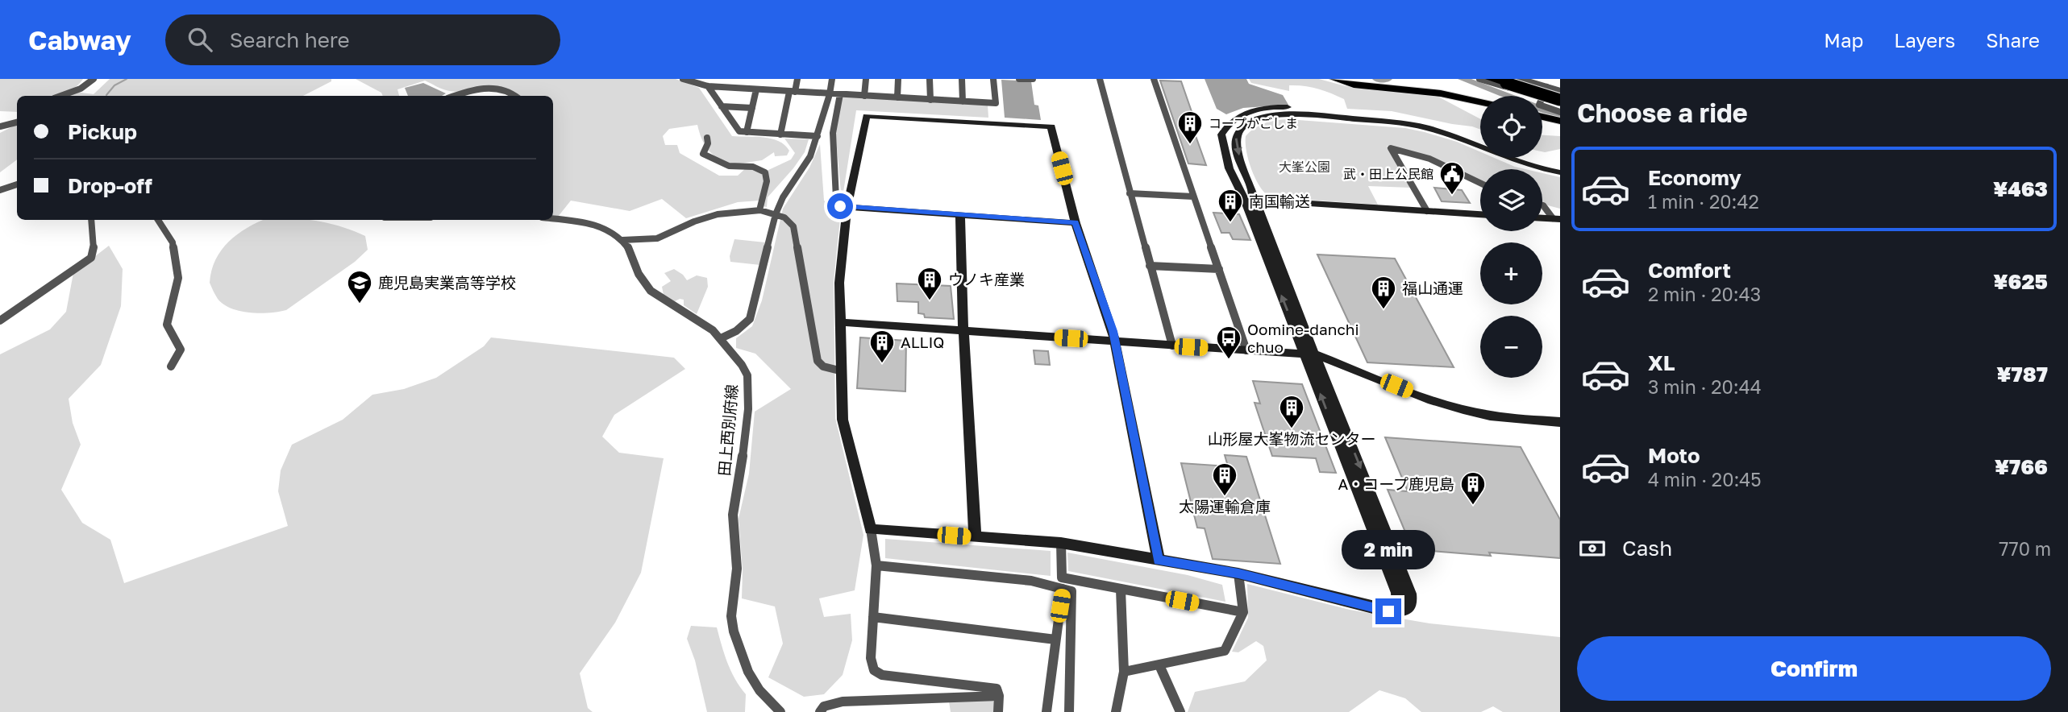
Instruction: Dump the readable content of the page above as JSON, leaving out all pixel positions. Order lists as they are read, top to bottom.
{
  "streets": {
    "street": ["田上西別府線"]
  },
  "parks": ["大峯公園"],
  "places": {
    "building": [
      "コープかごしま",
      "南国輸送",
      "ウノキ産業",
      "福山通運",
      "ALLIQ",
      "山形屋大峯物流センター",
      "太陽運輸倉庫",
      "A・コープ鹿児島"
    ],
    "public building": ["武・田上公民館"],
    "school or university": ["鹿児島実業高等学校"],
    "bus stop": ["Oomine-danchi chuo"]
  },
  "page": {
    "header": "Cabway",
    "search": "Search here",
    "nav": ["Map", "Layers", "Share"],
    "heading": "Choose a ride",
    "map_buttons": ["+", "−"],
    "banner": ["Pickup", "Drop-off"],
    "list": [
      {
        "name": "Economy",
        "note": "1 min · 20:42",
        "value": "¥463"
      },
      {
        "name": "Comfort",
        "note": "2 min · 20:43",
        "value": "¥625"
      },
      {
        "name": "XL",
        "note": "3 min · 20:44",
        "value": "¥787"
      },
      {
        "name": "Moto",
        "note": "4 min · 20:45",
        "value": "¥766"
      }
    ],
    "pay": ["Cash", "770 m"],
    "bubble": "2 min",
    "buttons": "Confirm"
  }
}
